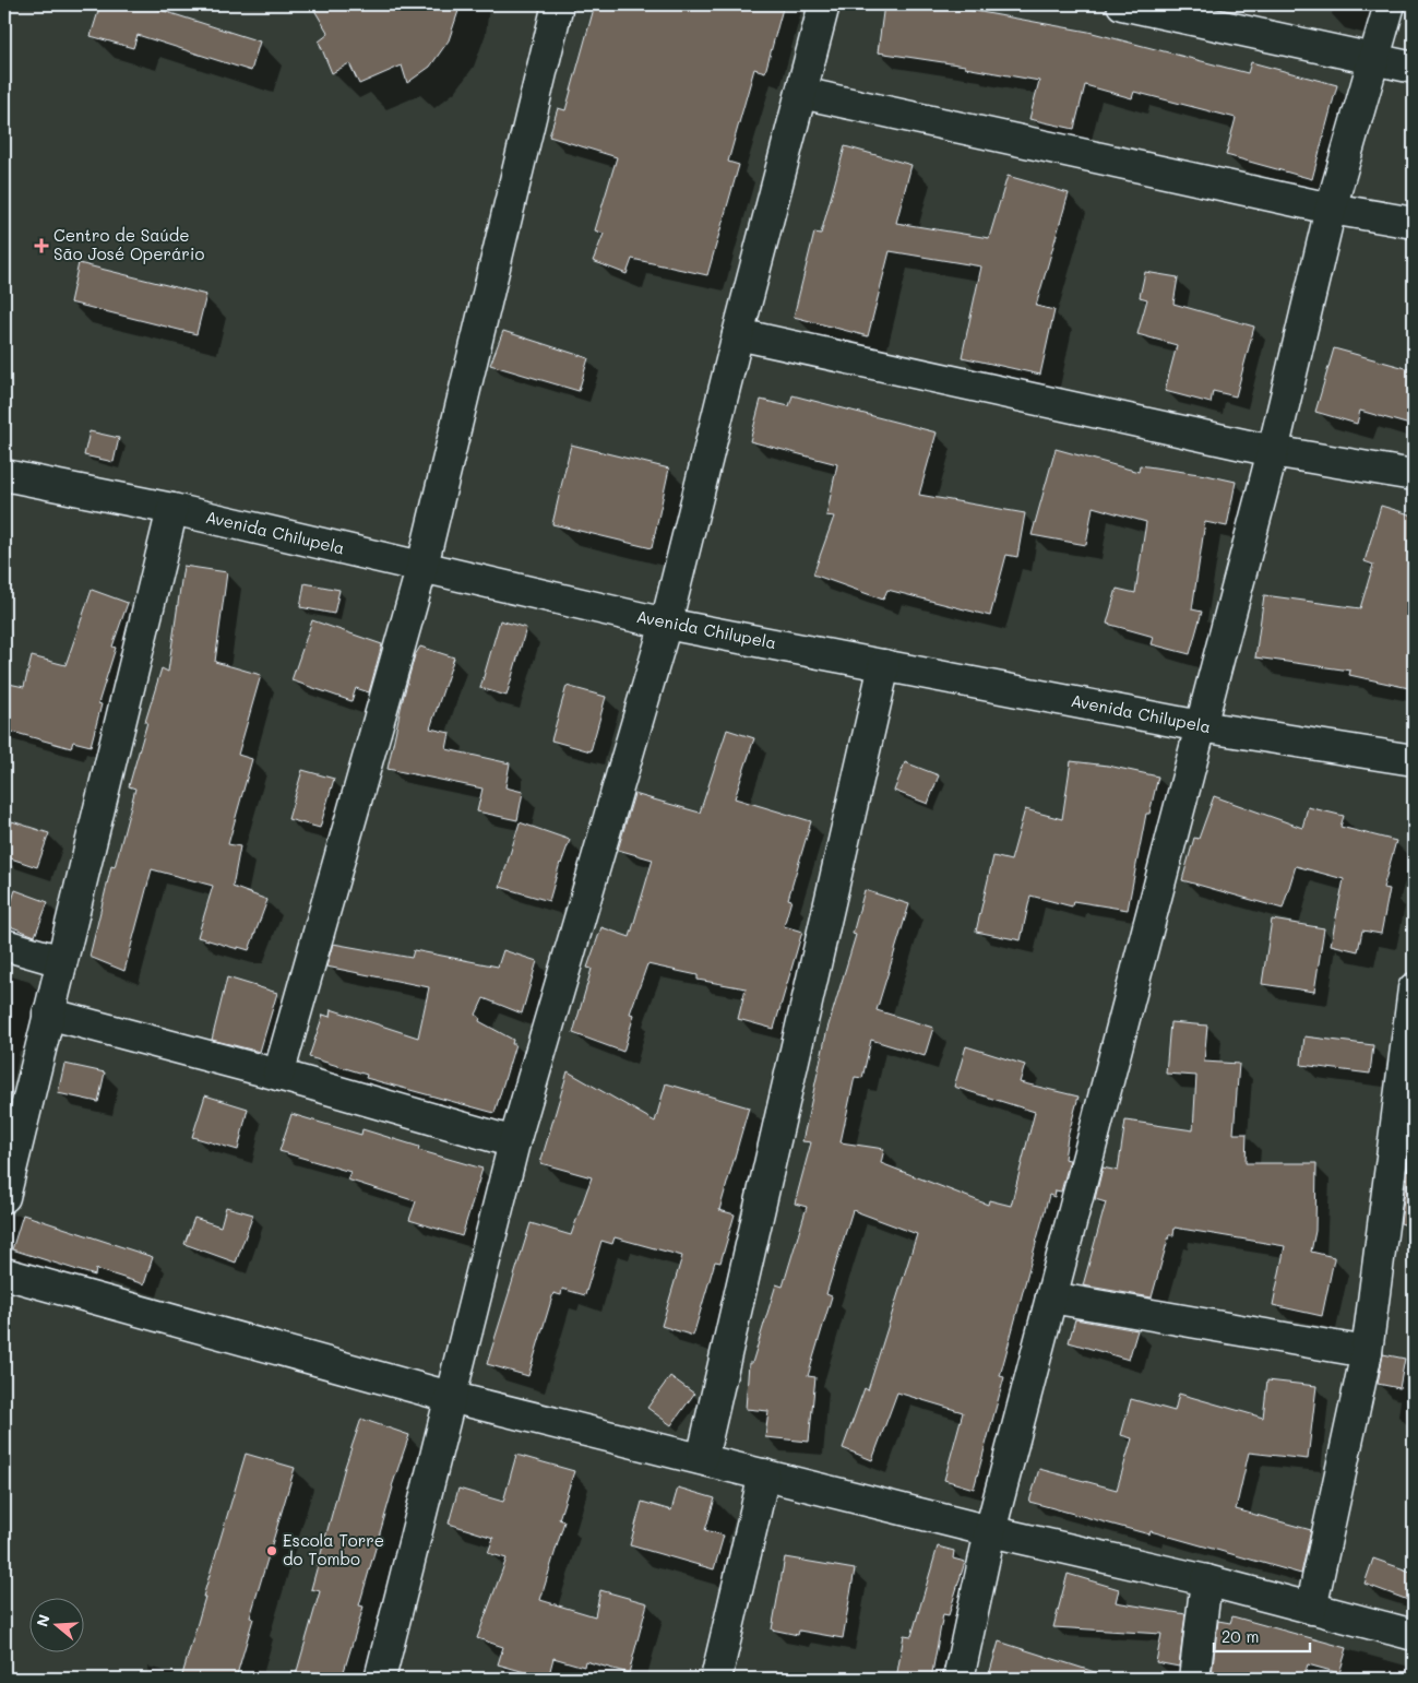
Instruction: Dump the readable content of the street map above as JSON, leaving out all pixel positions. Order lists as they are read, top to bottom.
{
  "streets": {
    "street": ["Avenida Chilupela"]
  },
  "places": {
    "health": ["Centro de Saúde São José Operário"],
    "other": ["Escola Torre do Tombo"]
  },
  "scale_bar": "20 m",
  "north": "left"
}
